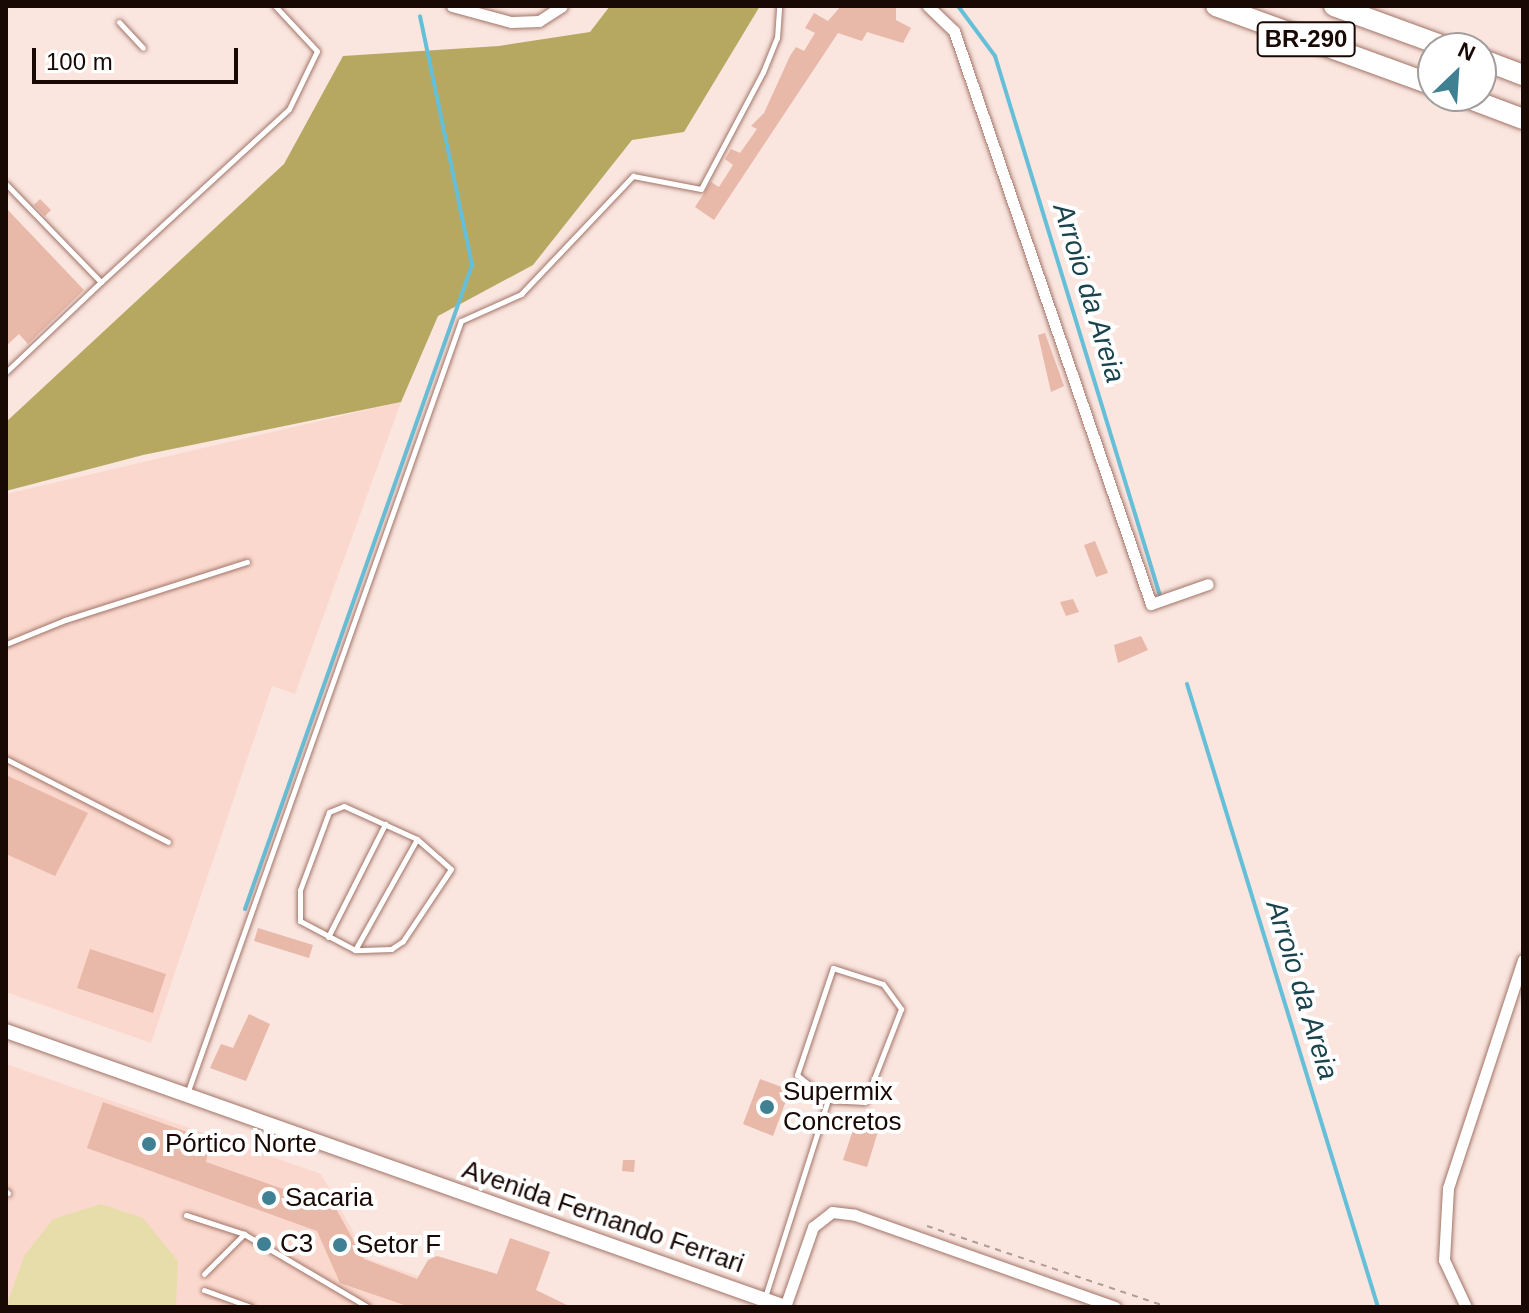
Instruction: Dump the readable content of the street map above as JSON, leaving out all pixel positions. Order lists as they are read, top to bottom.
{
  "streets": {
    "highway": ["BR-290"],
    "street": ["Avenida Fernando Ferrari"]
  },
  "water": ["Arroio da Areia"],
  "places": [
    "Supermix Concretos",
    "Pórtico Norte",
    "Sacaria",
    "C3",
    "Setor F"
  ],
  "scale_bar": "100 m",
  "north": "top right"
}
